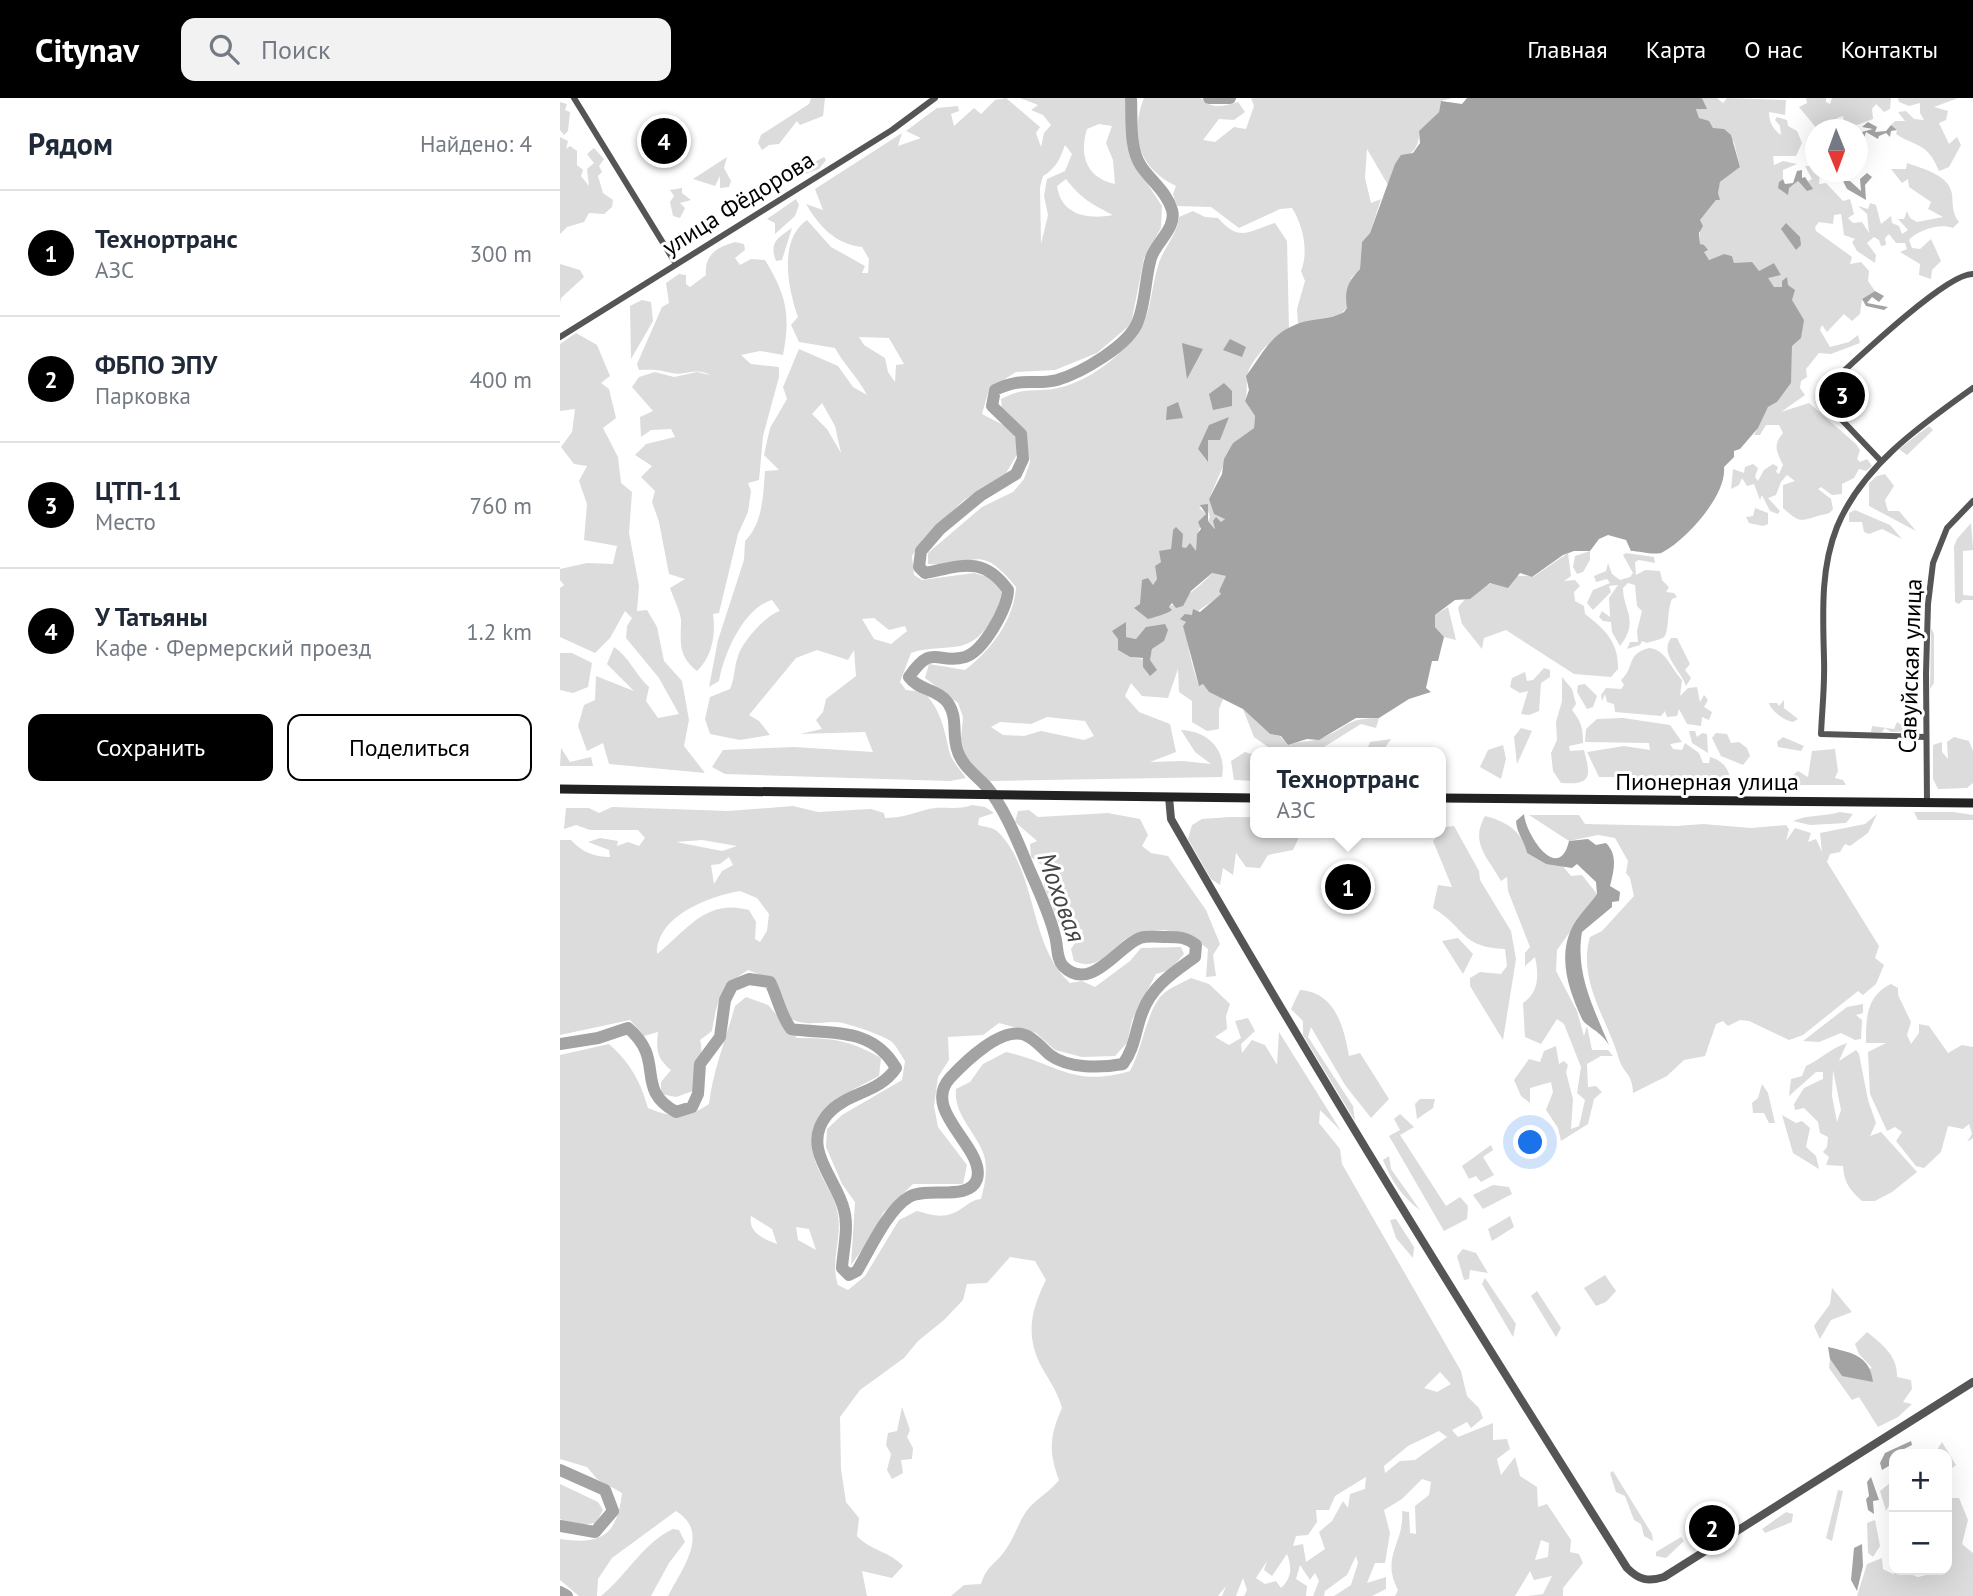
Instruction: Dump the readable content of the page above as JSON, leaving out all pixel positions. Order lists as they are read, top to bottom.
{
  "streets": {
    "main road": ["Пионерная улица"],
    "street": ["улица Фёдорова", "Савуйская улица"]
  },
  "crossings": [
    ["Савуйская улица", "Пионерная улица"]
  ],
  "water": ["Моховая"],
  "north": "bottom",
  "page": {
    "header": "Citynav",
    "search": "Поиск",
    "nav": [
      "Главная",
      "Карта",
      "О нас",
      "Контакты"
    ],
    "heading": ["Рядом", "Найдено: 4"],
    "pins": [
      "4",
      "3",
      "1",
      "2"
    ],
    "list": [
      {
        "mark": "1",
        "name": "Технортранс",
        "note": "АЗС",
        "value": "300 m"
      },
      {
        "mark": "2",
        "name": "ФБПО ЭПУ",
        "note": "Парковка",
        "value": "400 m"
      },
      {
        "mark": "3",
        "name": "ЦТП-11",
        "note": "Место",
        "value": "760 m"
      },
      {
        "mark": "4",
        "name": "У Татьяны",
        "note": "Кафе · Фермерский проезд",
        "value": "1.2 km"
      }
    ],
    "buttons": ["Сохранить", "Поделиться"],
    "popup": ["Технортранс", "АЗС"],
    "map_buttons": ["+", "−"]
  }
}
